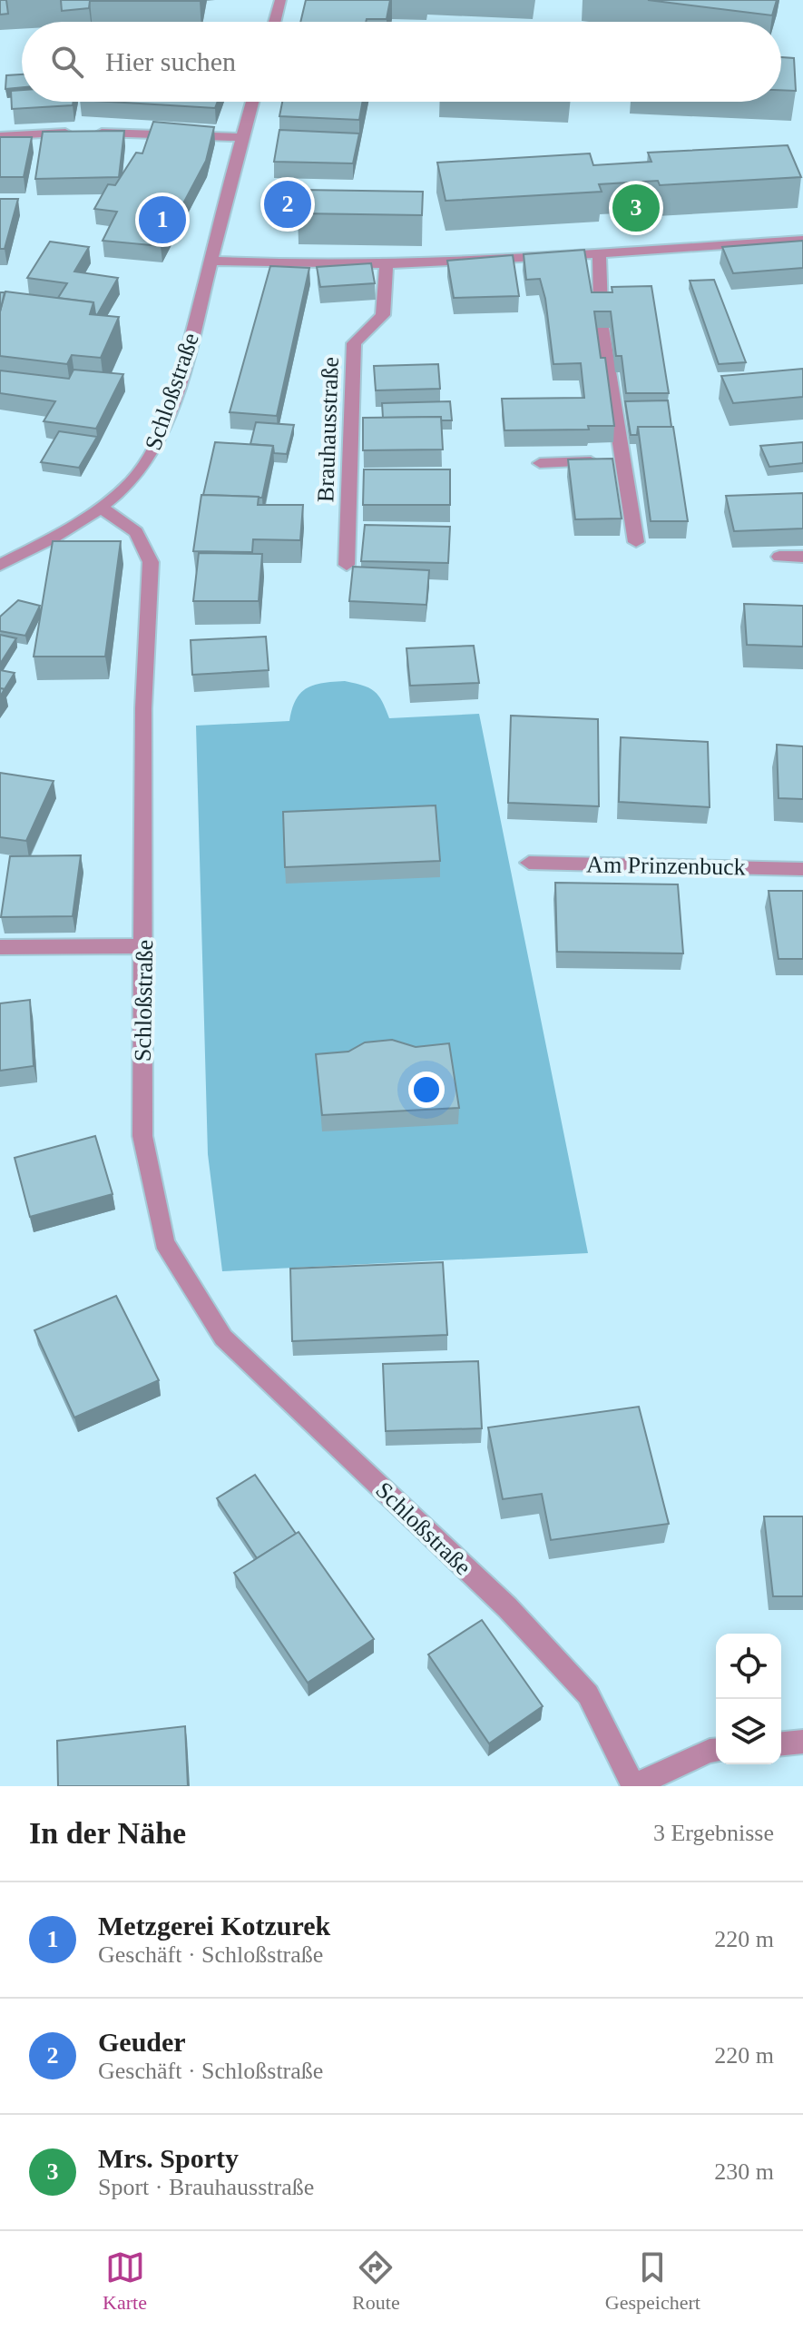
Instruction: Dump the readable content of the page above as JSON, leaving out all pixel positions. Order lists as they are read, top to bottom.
{
  "streets": {
    "street": ["Schloßstraße", "Brauhausstraße", "Am Prinzenbuck"]
  },
  "page": {
    "search": "Hier suchen",
    "pins": ["2", "3", "1"],
    "heading": ["In der Nähe", "3 Ergebnisse"],
    "list": [
      {
        "mark": "1",
        "name": "Metzgerei Kotzurek",
        "note": "Geschäft · Schloßstraße",
        "value": "220 m"
      },
      {
        "mark": "2",
        "name": "Geuder",
        "note": "Geschäft · Schloßstraße",
        "value": "220 m"
      },
      {
        "mark": "3",
        "name": "Mrs. Sporty",
        "note": "Sport · Brauhausstraße",
        "value": "230 m"
      }
    ],
    "nav": ["Karte", "Route", "Gespeichert"]
  }
}
